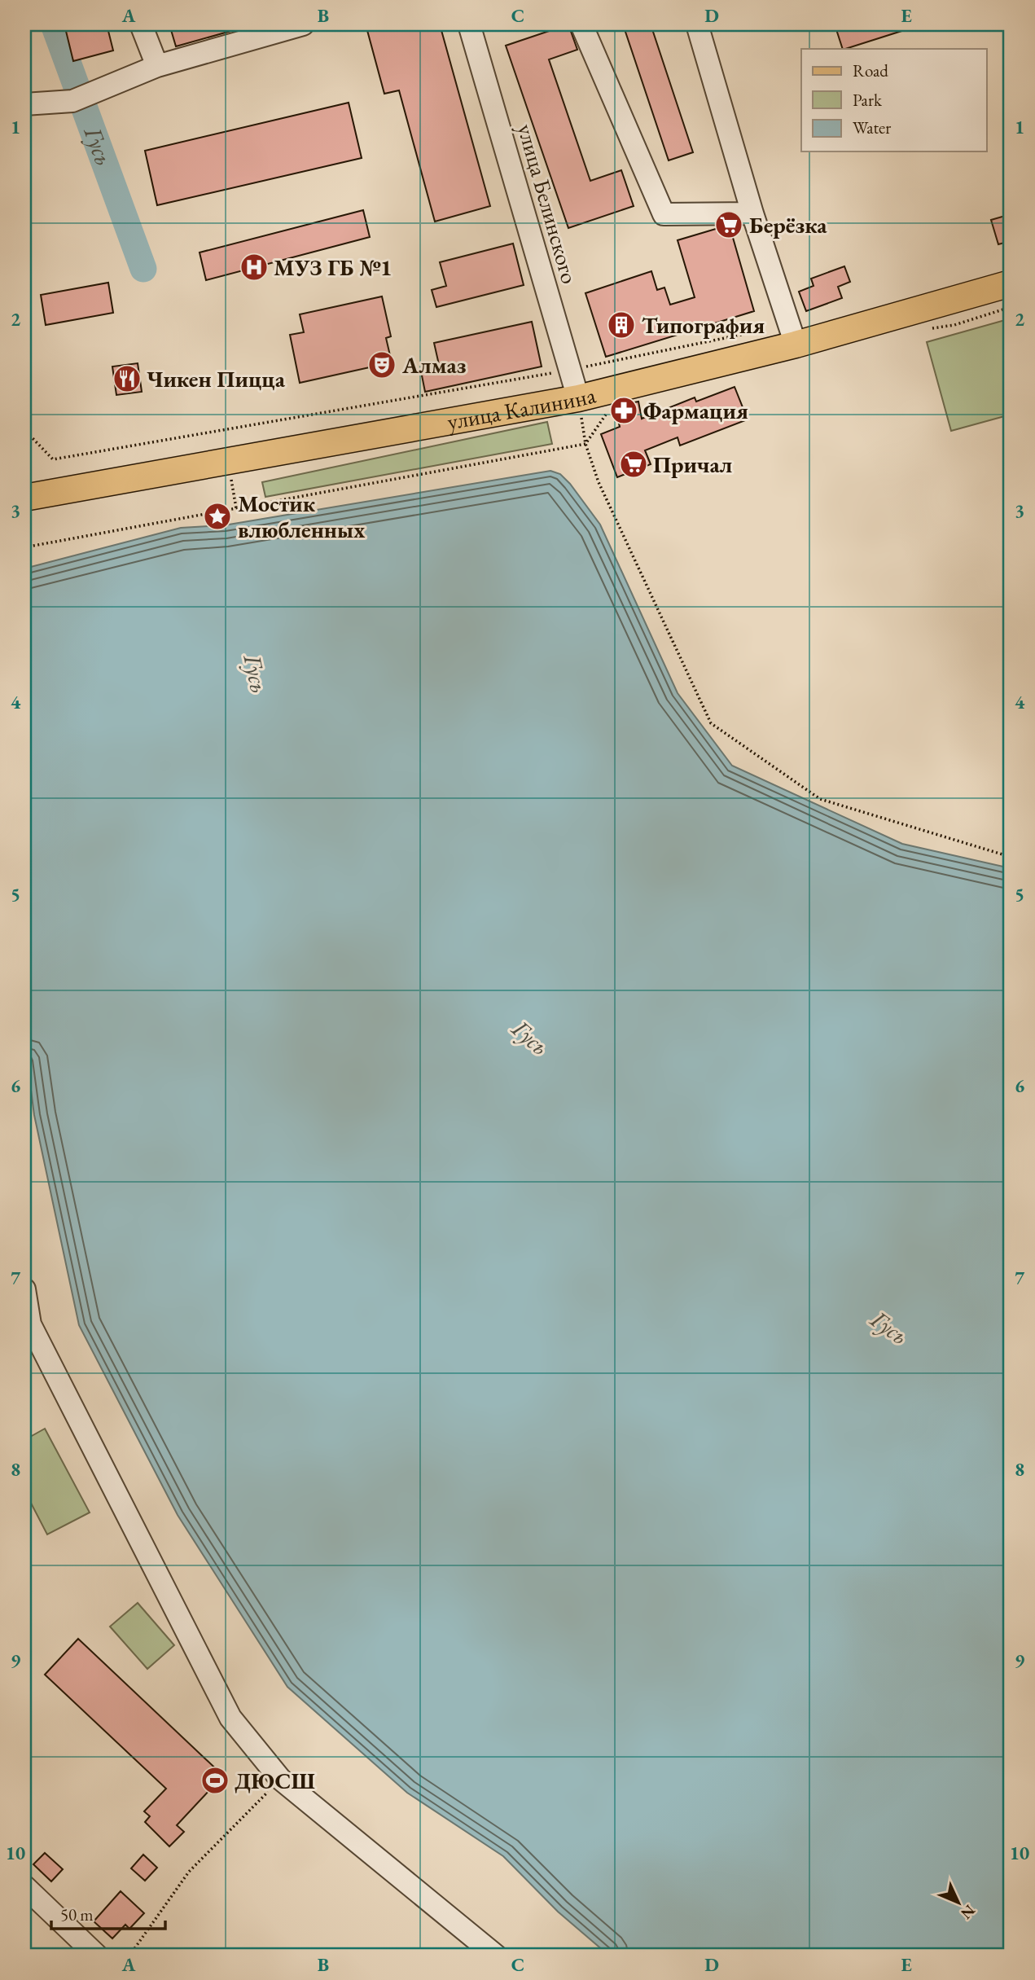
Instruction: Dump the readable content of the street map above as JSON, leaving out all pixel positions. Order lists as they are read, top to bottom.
{
  "streets": {
    "main road": ["улица Калинина"],
    "street": ["улица Белинского"]
  },
  "crossings": [
    ["улица Белинского", "улица Калинина"]
  ],
  "water": ["Гусь"],
  "places": {
    "supermarket": ["Берёзка", "Причал"],
    "hospital": ["МУЗ ГБ №1"],
    "building": ["Типография"],
    "theatre": ["Алмаз"],
    "restaurant": ["Чикен Пицца"],
    "pharmacy": ["Фармация"],
    "place": ["Мостик влюбленных"],
    "sports": ["ДЮСШ"]
  },
  "legend": ["Road", "Park", "Water"],
  "scale_bar": "50 m",
  "north": "bottom right",
  "grid": {
    "columns": [
      "A",
      "B",
      "C",
      "D",
      "E"
    ],
    "rows": [
      "1",
      "2",
      "3",
      "4",
      "5",
      "6",
      "7",
      "8",
      "9",
      "10"
    ]
  }
}
